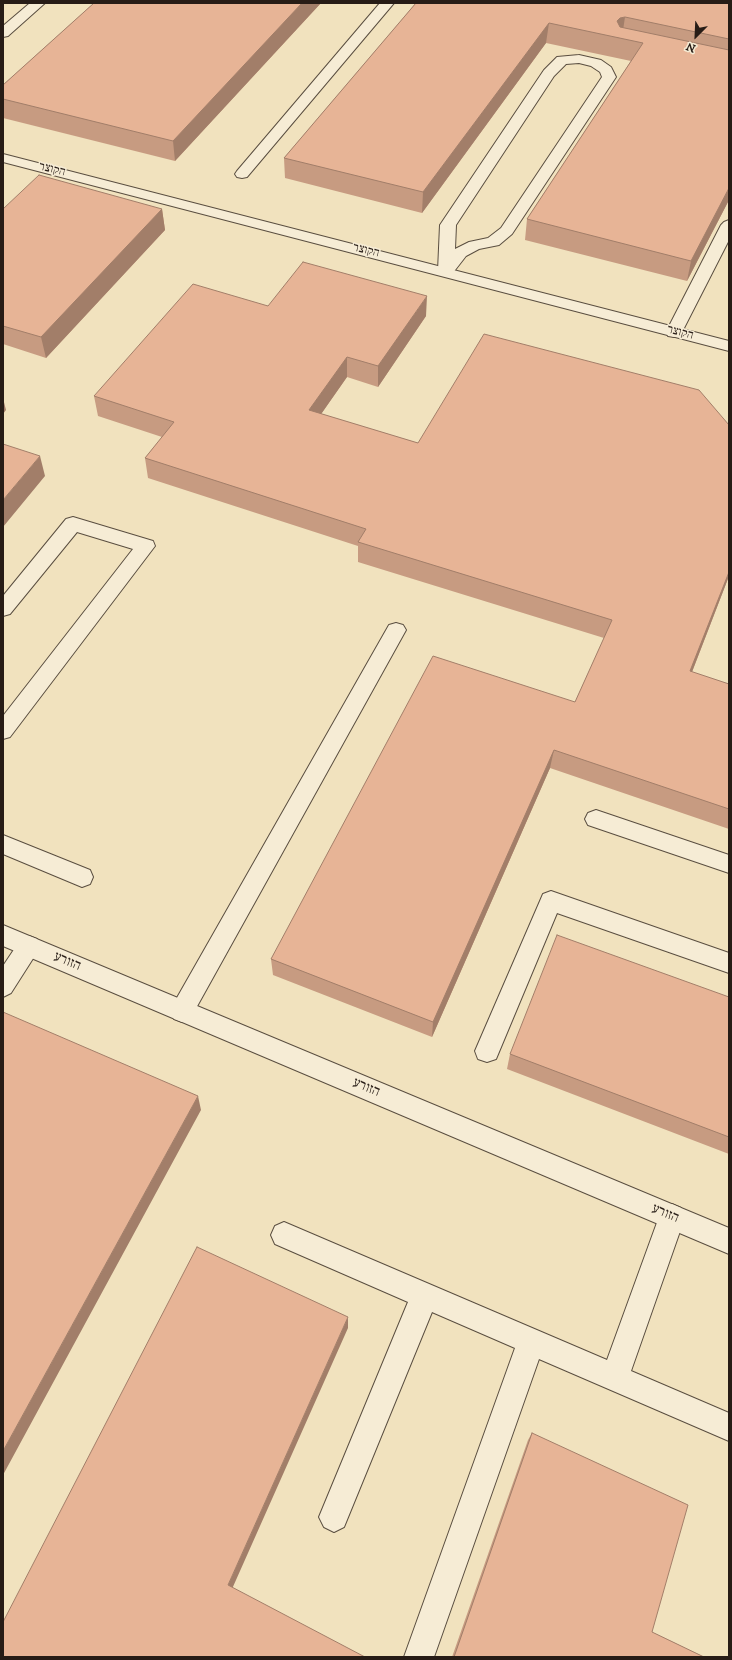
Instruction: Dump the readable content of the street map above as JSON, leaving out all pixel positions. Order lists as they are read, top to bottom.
{
  "streets": {
    "street": ["הקוצר", "הזורע"]
  },
  "north": "bottom left"
}
